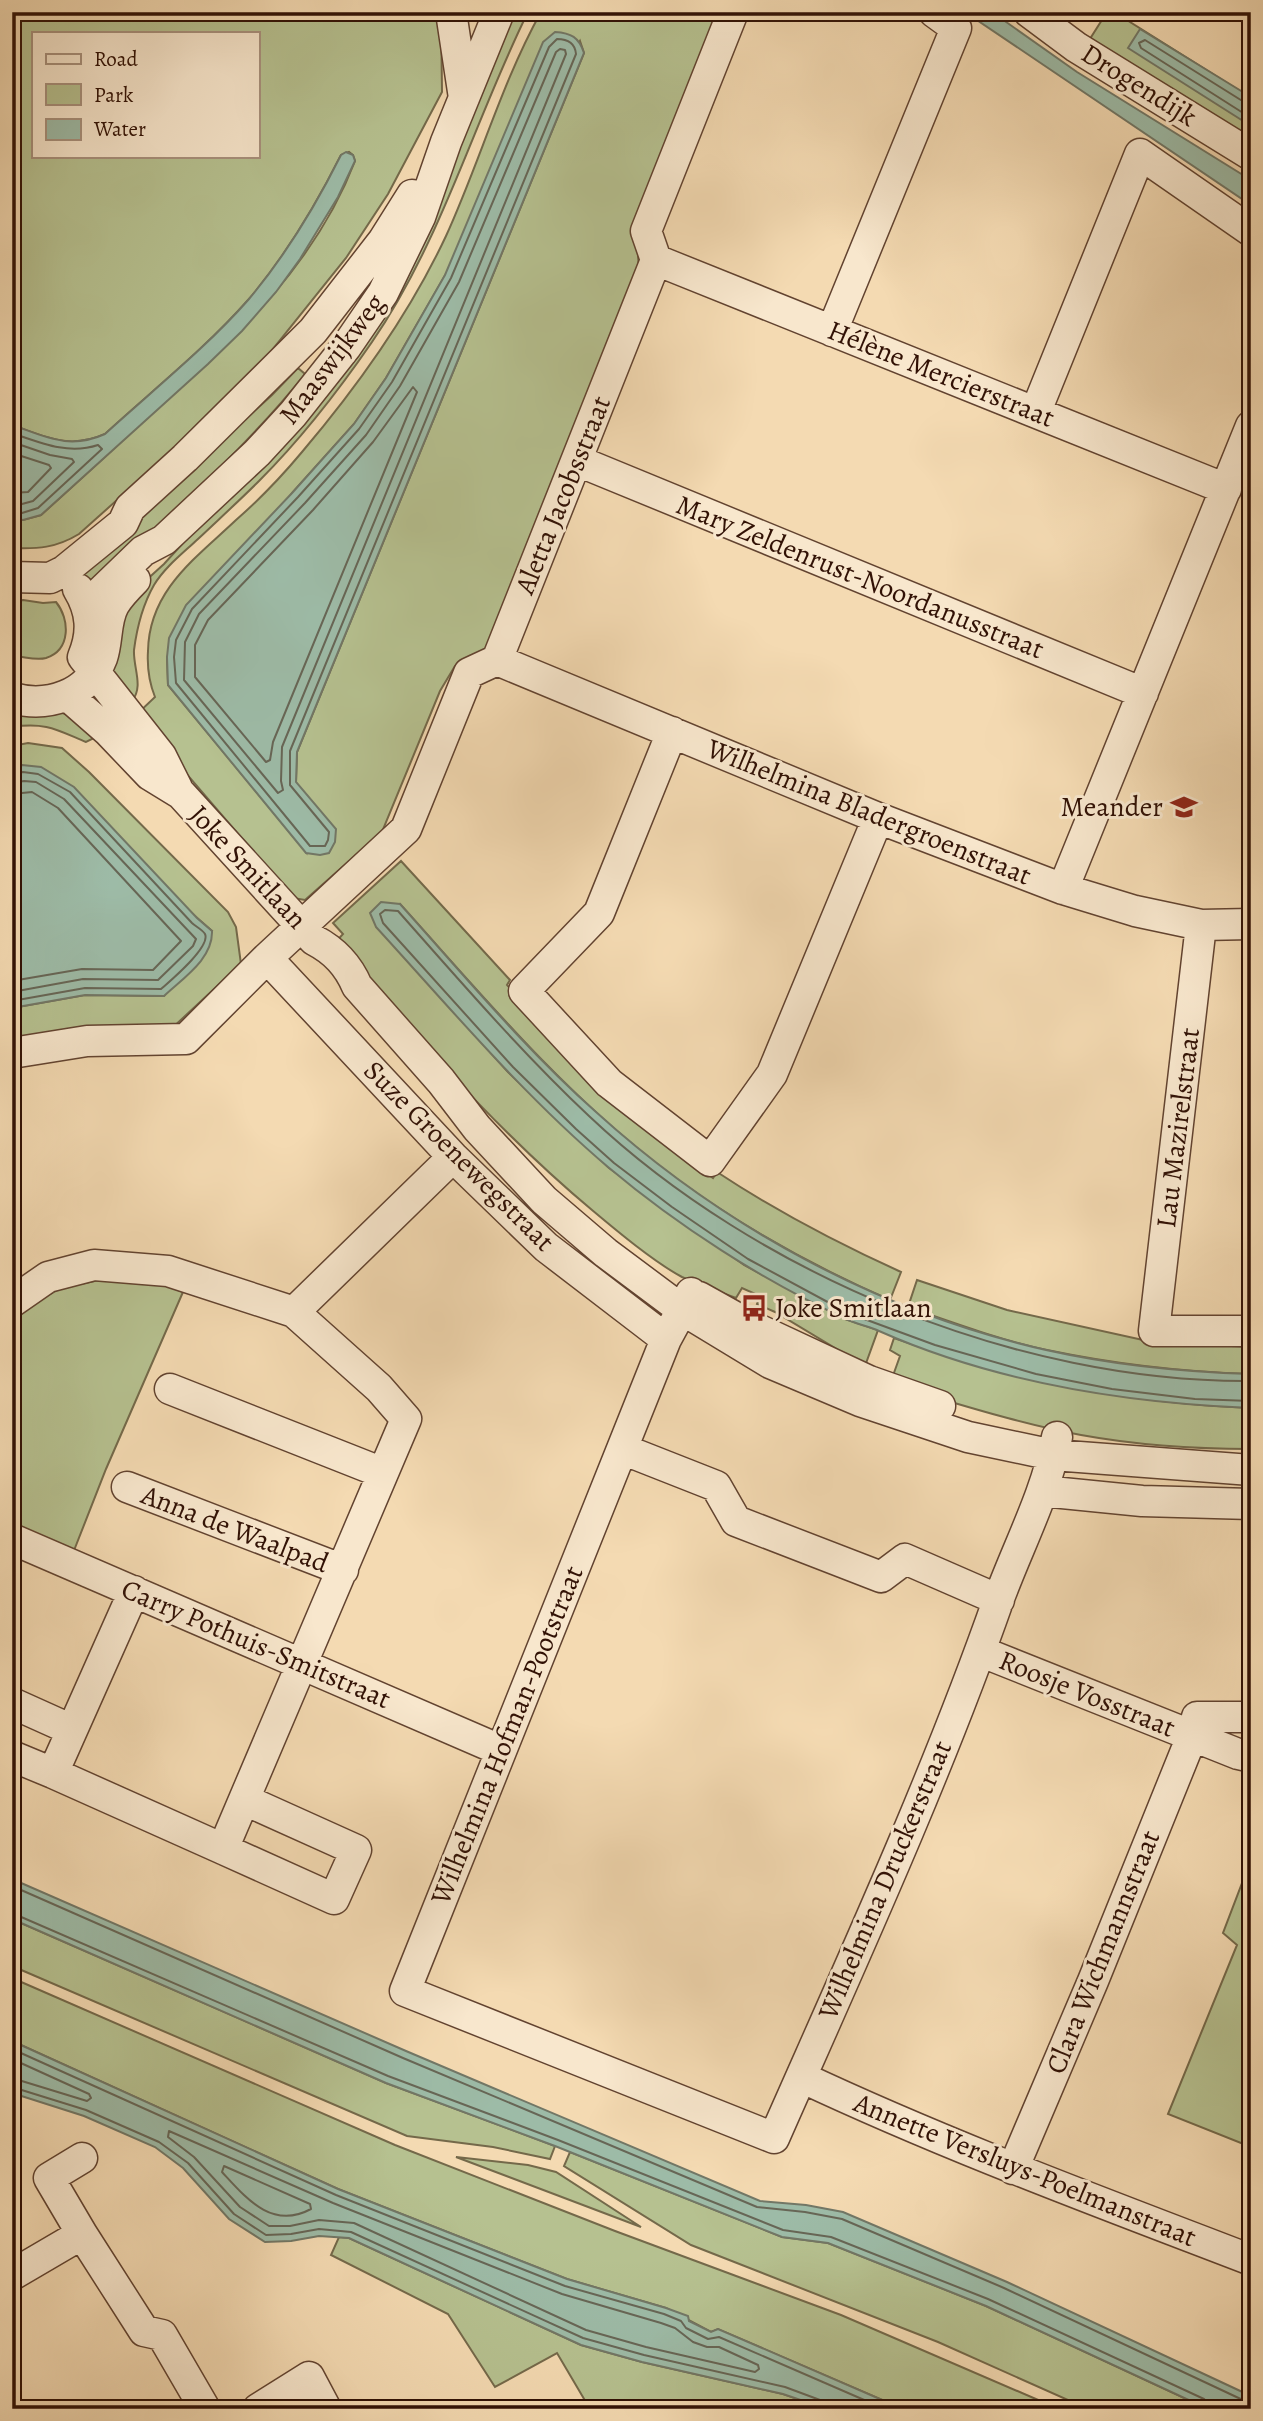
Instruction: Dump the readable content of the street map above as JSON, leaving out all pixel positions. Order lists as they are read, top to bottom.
{
  "streets": {
    "street": [
      "Drogendijk",
      "Maaswijkweg",
      "Hélène Mercierstraat",
      "Aletta Jacobsstraat",
      "Mary Zeldenrust-Noordanusstraat",
      "Wilhelmina Bladergroenstraat",
      "Joke Smitlaan",
      "Lau Mazirelstraat",
      "Suze Groenewegstraat",
      "Anna de Waalpad",
      "Carry Pothuis-Smitstraat",
      "Roosje Vosstraat",
      "Wilhelmina Hofman-Pootstraat",
      "Wilhelmina Druckerstraat",
      "Clara Wichmannstraat",
      "Annette Versluys-Poelmanstraat"
    ]
  },
  "crossings": [
    ["Hélène Mercierstraat", "Aletta Jacobsstraat"],
    ["Aletta Jacobsstraat", "Mary Zeldenrust-Noordanusstraat"],
    ["Aletta Jacobsstraat", "Wilhelmina Bladergroenstraat"],
    ["Wilhelmina Bladergroenstraat", "Lau Mazirelstraat"],
    ["Joke Smitlaan", "Wilhelmina Hofman-Pootstraat"],
    ["Joke Smitlaan", "Wilhelmina Druckerstraat"],
    ["Suze Groenewegstraat", "Wilhelmina Hofman-Pootstraat"],
    ["Carry Pothuis-Smitstraat", "Wilhelmina Hofman-Pootstraat"],
    ["Roosje Vosstraat", "Wilhelmina Druckerstraat"],
    ["Roosje Vosstraat", "Clara Wichmannstraat"],
    ["Wilhelmina Hofman-Pootstraat", "Wilhelmina Druckerstraat"],
    ["Wilhelmina Druckerstraat", "Annette Versluys-Poelmanstraat"],
    ["Clara Wichmannstraat", "Annette Versluys-Poelmanstraat"]
  ],
  "places": {
    "school or university": ["Meander"],
    "bus stop": ["Joke Smitlaan"]
  },
  "legend": ["Road", "Park", "Water"]
}
